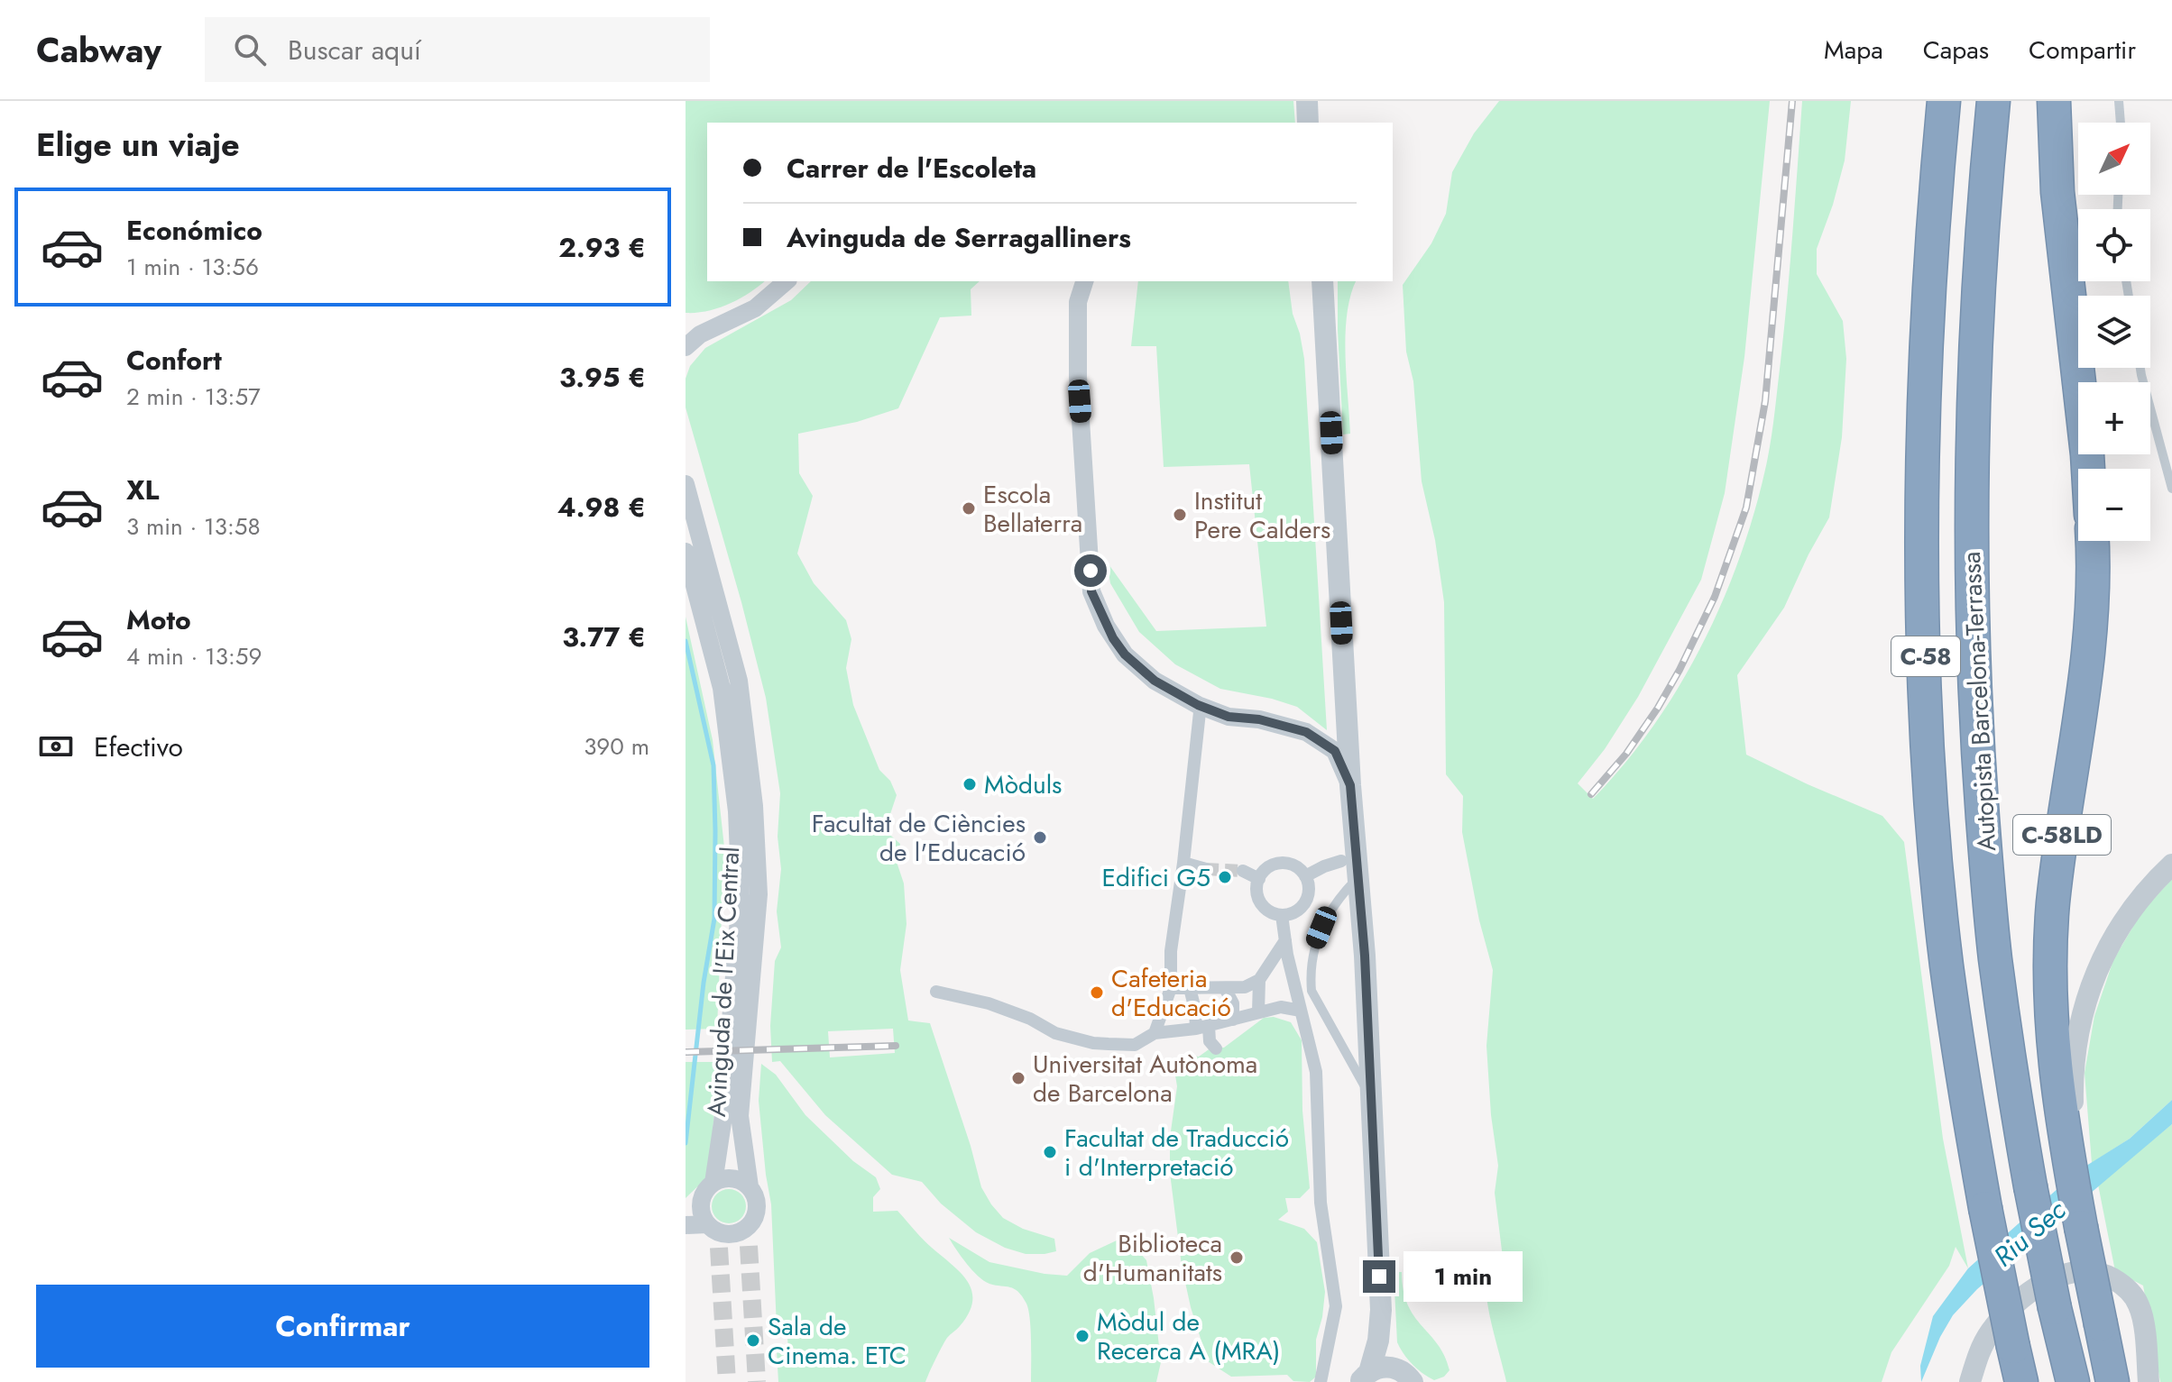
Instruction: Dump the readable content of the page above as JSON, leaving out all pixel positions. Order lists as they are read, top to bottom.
{
  "streets": {
    "highway": ["C-58", "Autopista Barcelona-Terrassa", "C-58LD"],
    "street": ["Avinguda de l'Eix Central"]
  },
  "water": ["Riu Sec"],
  "places": [
    "Escola Bellaterra",
    "Institut Pere Calders",
    "Mòduls",
    "Facultat de Ciències de l'Educació",
    "Edifici G5",
    "Cafeteria d'Educació",
    "Universitat Autònoma de Barcelona",
    "Facultat de Traducció i d'Interpretació",
    "Biblioteca d'Humanitats",
    "Mòdul de Recerca A (MRA)",
    "Sala de Cinema. ETC"
  ],
  "north": "top right",
  "page": {
    "header": "Cabway",
    "search": "Buscar aquí",
    "nav": ["Mapa", "Capas", "Compartir"],
    "heading": "Elige un viaje",
    "map_buttons": ["+", "−"],
    "banner": ["Carrer de l'Escoleta", "Avinguda de Serragalliners"],
    "list": [
      {
        "name": "Económico",
        "note": "1 min · 13:56",
        "value": "2.93 €"
      },
      {
        "name": "Confort",
        "note": "2 min · 13:57",
        "value": "3.95 €"
      },
      {
        "name": "XL",
        "note": "3 min · 13:58",
        "value": "4.98 €"
      },
      {
        "name": "Moto",
        "note": "4 min · 13:59",
        "value": "3.77 €"
      }
    ],
    "pay": ["Efectivo", "390 m"],
    "bubble": "1 min",
    "buttons": "Confirmar"
  }
}
